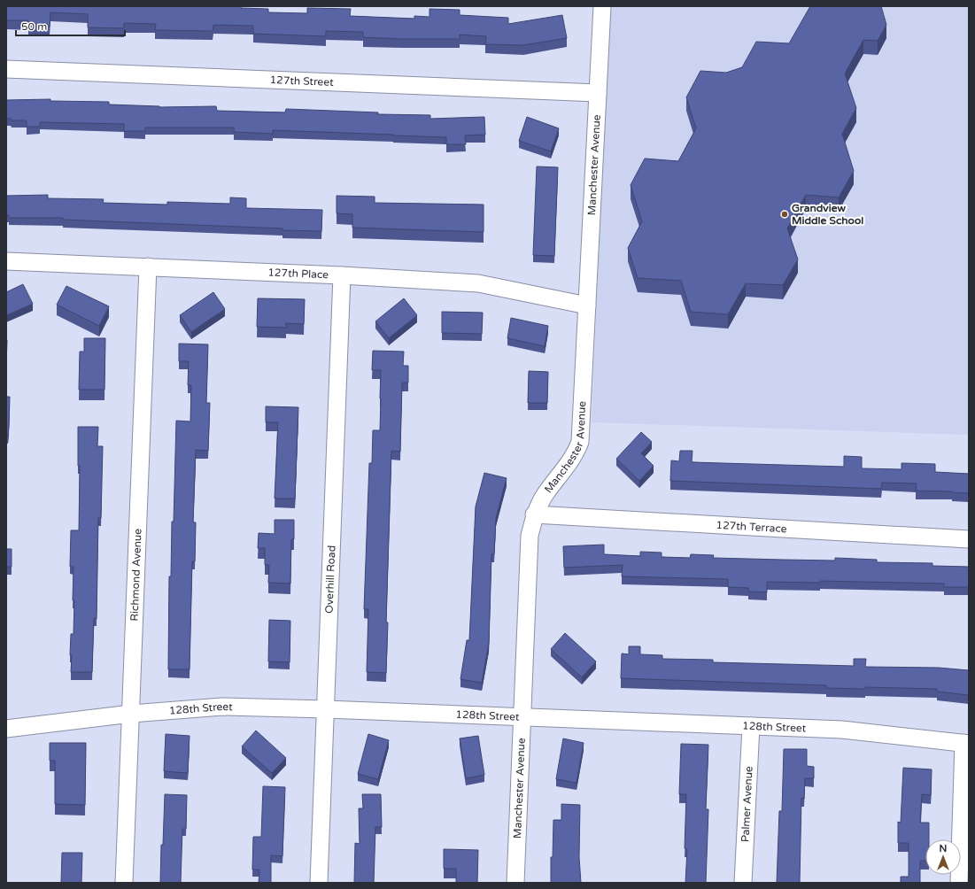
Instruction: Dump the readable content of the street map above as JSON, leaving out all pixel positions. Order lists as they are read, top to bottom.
{
  "streets": {
    "street": [
      "127th Street",
      "Manchester Avenue",
      "127th Place",
      "127th Terrace",
      "Richmond Avenue",
      "Overhill Road",
      "128th Street",
      "Palmer Avenue"
    ]
  },
  "crossings": [
    ["127th Street", "Manchester Avenue"],
    ["Manchester Avenue", "127th Place"],
    ["Manchester Avenue", "127th Terrace"],
    ["Manchester Avenue", "128th Street"],
    ["127th Place", "Richmond Avenue"],
    ["127th Place", "Overhill Road"],
    ["Richmond Avenue", "128th Street"],
    ["Overhill Road", "128th Street"],
    ["128th Street", "Palmer Avenue"]
  ],
  "places": ["Grandview Middle School"],
  "scale_bar": "50 m",
  "north": "top"
}
